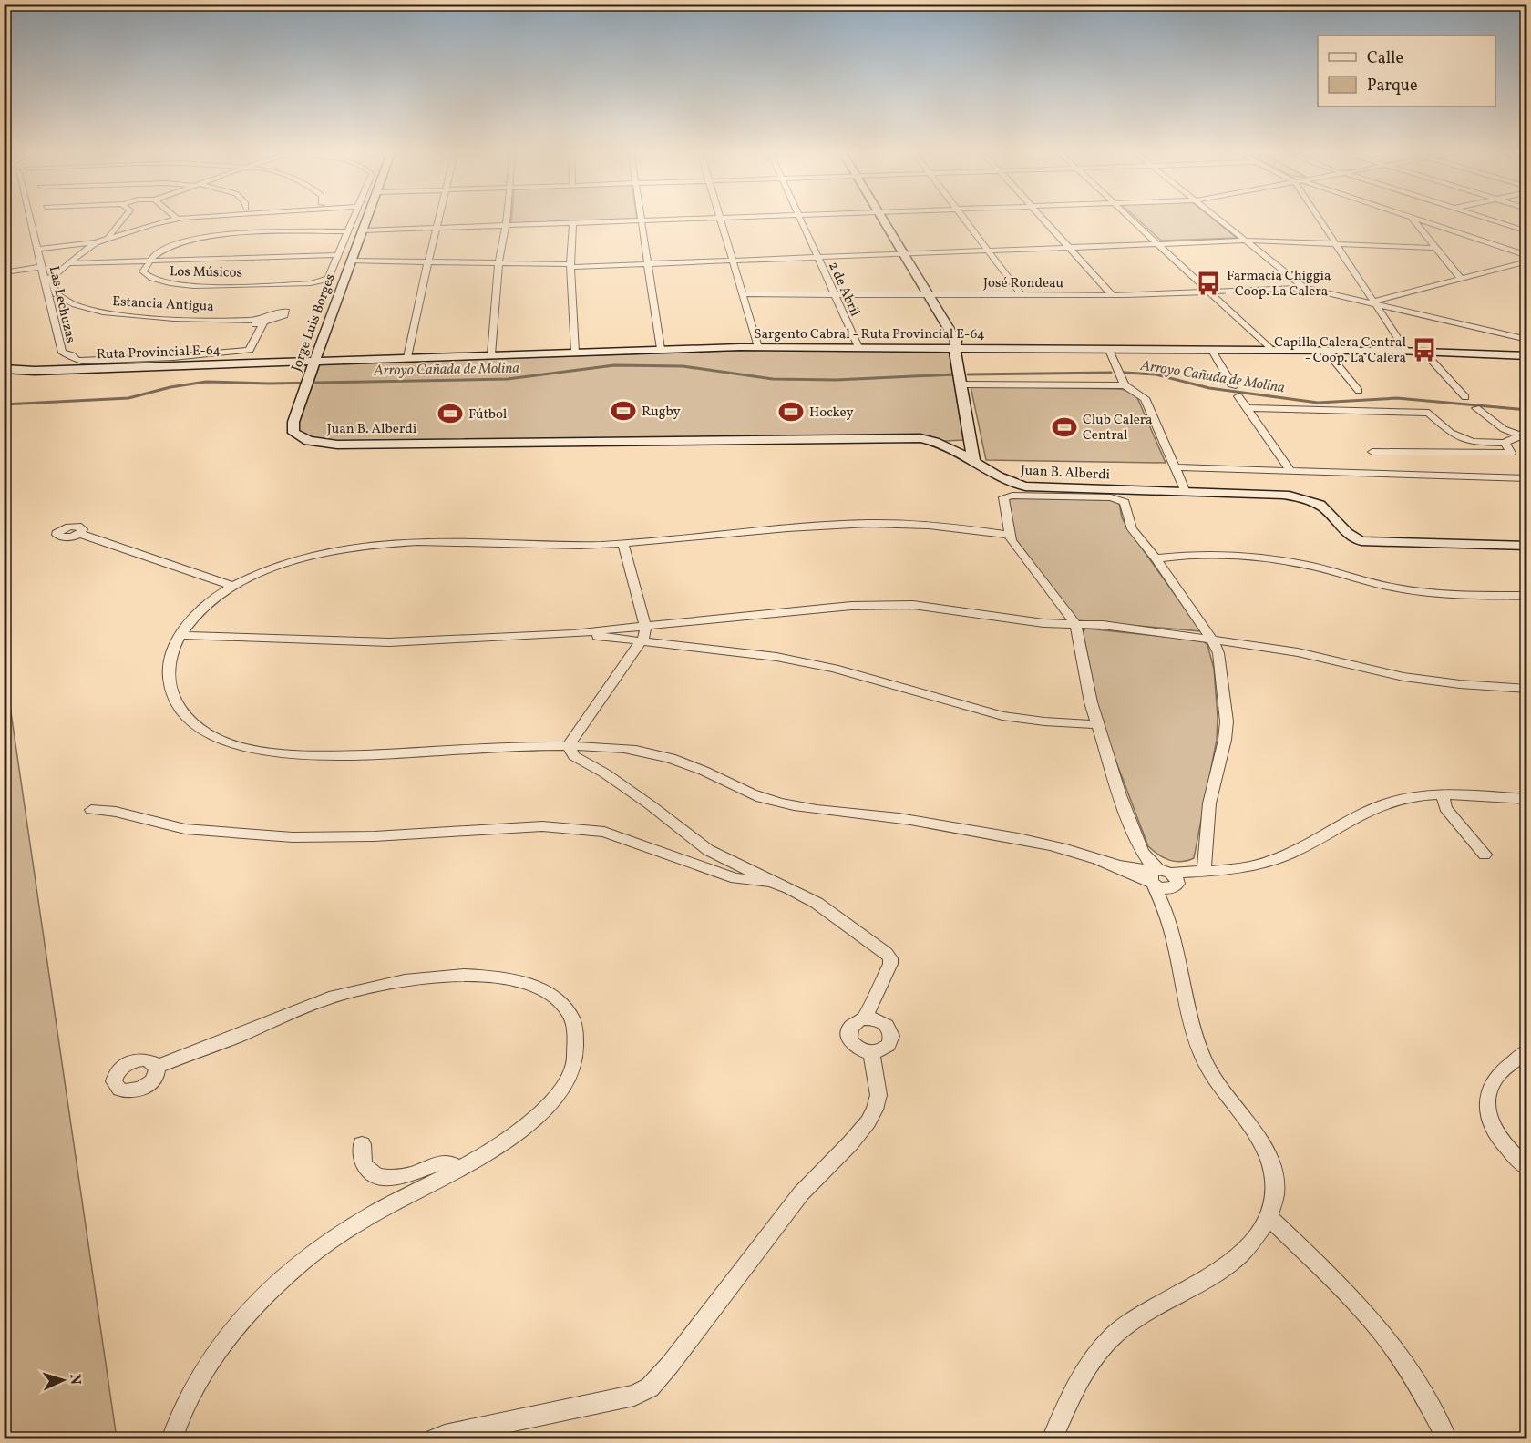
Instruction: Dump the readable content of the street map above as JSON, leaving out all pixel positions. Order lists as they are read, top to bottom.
{
  "streets": {
    "street": [
      "Los Músicos",
      "José Rondeau",
      "2 de Abril",
      "Estancia Antigua",
      "Las Lechuzas",
      "Jorge Luis Borges",
      "Sargento Cabral - Ruta Provincial E-64",
      "Ruta Provincial E-64",
      "Juan B. Alberdi"
    ]
  },
  "crossings": [
    ["José Rondeau", "2 de Abril"],
    ["2 de Abril", "Sargento Cabral - Ruta Provincial E-64"],
    ["Estancia Antigua", "Las Lechuzas"],
    ["Jorge Luis Borges", "Sargento Cabral - Ruta Provincial E-64"],
    ["Jorge Luis Borges", "Ruta Provincial E-64"],
    ["Jorge Luis Borges", "Juan B. Alberdi"],
    ["Sargento Cabral - Ruta Provincial E-64", "Ruta Provincial E-64"]
  ],
  "water": ["Arroyo Cañada de Molina"],
  "places": {
    "bus stop": ["Farmacia Chiggia - Coop. La Calera", "Capilla Calera Central - Coop. La Calera"],
    "sports": [
      "Rugby",
      "Hockey",
      "Fútbol",
      "Club Calera Central"
    ]
  },
  "legend": ["Calle", "Parque"],
  "north": "right"
}
